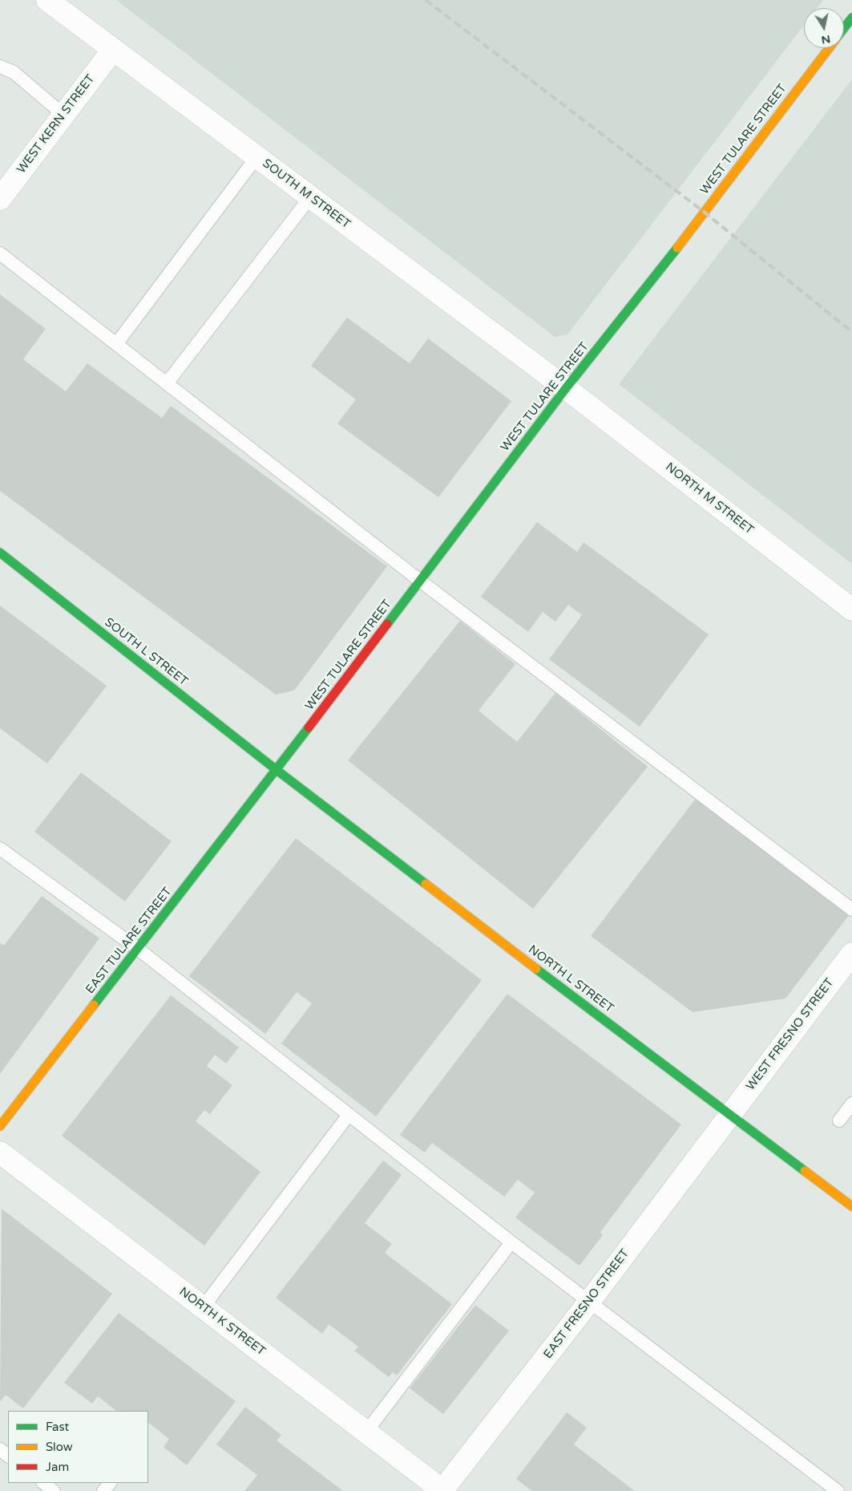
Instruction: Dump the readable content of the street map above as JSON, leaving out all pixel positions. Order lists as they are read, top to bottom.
{
  "streets": {
    "street": [
      "WEST KERN STREET",
      "WEST TULARE STREET",
      "SOUTH M STREET",
      "NORTH M STREET",
      "SOUTH L STREET",
      "EAST TULARE STREET",
      "NORTH L STREET",
      "WEST FRESNO STREET",
      "EAST FRESNO STREET",
      "NORTH K STREET"
    ]
  },
  "crossings": [
    ["WEST KERN STREET", "SOUTH M STREET"],
    ["WEST TULARE STREET", "SOUTH M STREET"],
    ["WEST TULARE STREET", "NORTH M STREET"],
    ["WEST TULARE STREET", "SOUTH L STREET"],
    ["WEST TULARE STREET", "EAST TULARE STREET"],
    ["WEST TULARE STREET", "NORTH L STREET"],
    ["SOUTH M STREET", "NORTH M STREET"],
    ["SOUTH L STREET", "EAST TULARE STREET"],
    ["SOUTH L STREET", "NORTH L STREET"],
    ["EAST TULARE STREET", "NORTH L STREET"],
    ["NORTH L STREET", "WEST FRESNO STREET"],
    ["NORTH L STREET", "EAST FRESNO STREET"],
    ["WEST FRESNO STREET", "EAST FRESNO STREET"],
    ["EAST FRESNO STREET", "NORTH K STREET"]
  ],
  "legend": ["Fast", "Slow", "Jam"],
  "north": "bottom"
}
